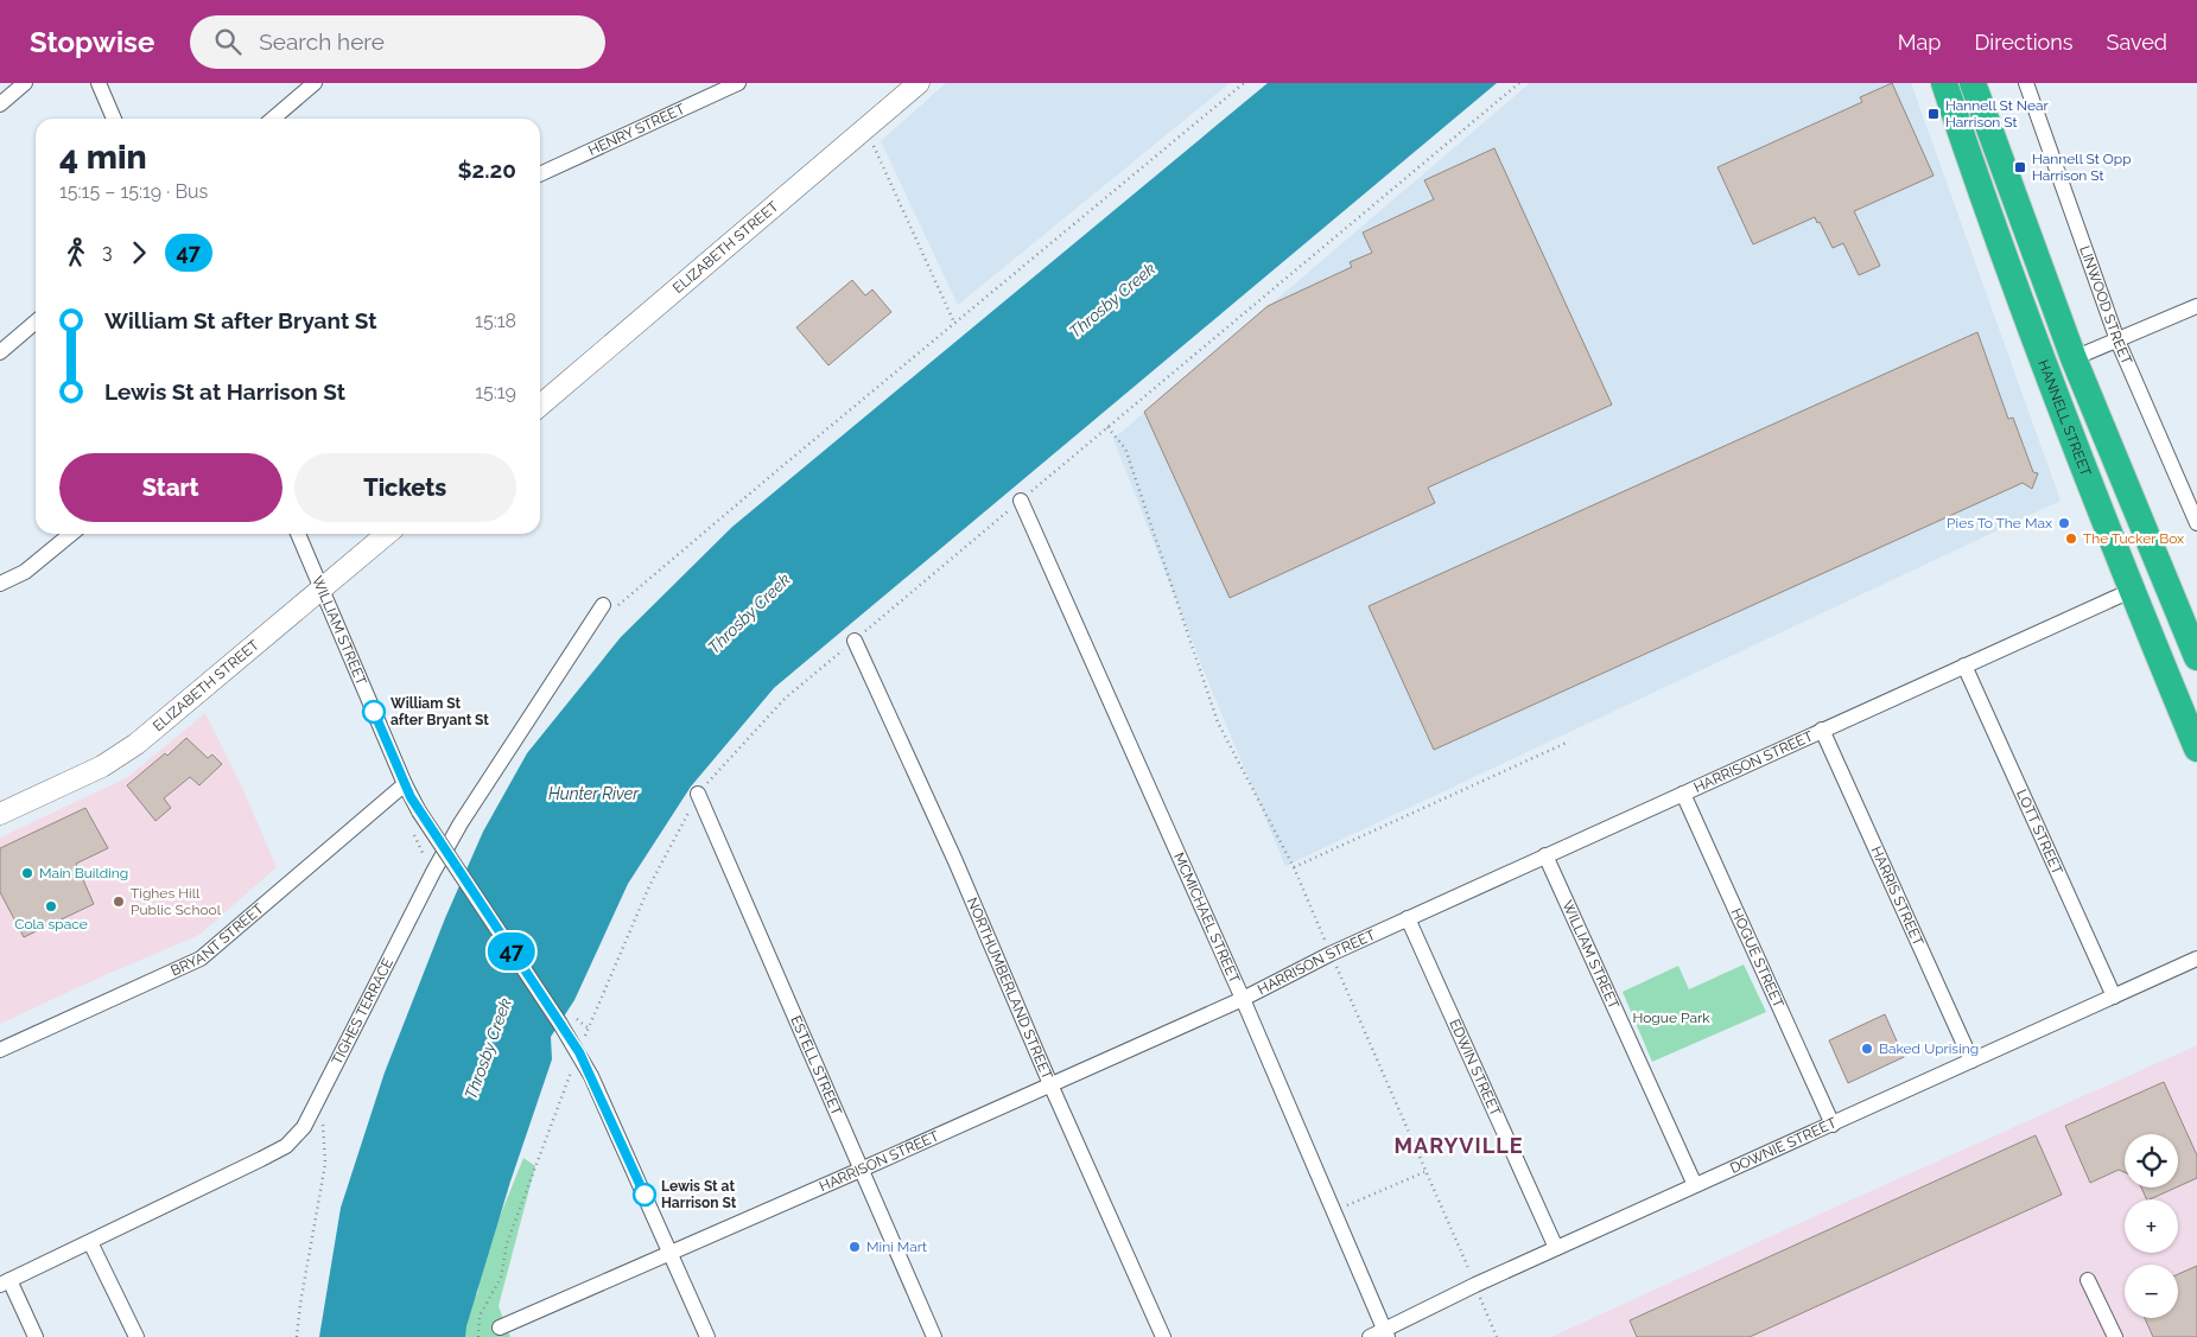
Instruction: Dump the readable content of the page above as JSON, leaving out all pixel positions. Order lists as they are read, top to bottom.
{
  "streets": {
    "highway": ["HANNELL STREET"],
    "main road": ["ELIZABETH STREET"],
    "street": [
      "HENRY STREET",
      "LINWOOD STREET",
      "WILLIAM STREET",
      "HARRISON STREET",
      "LOTT STREET",
      "HARRIS STREET",
      "MCMICHAEL STREET",
      "BRYANT STREET",
      "HOGUE STREET",
      "NORTHUMBERLAND STREET",
      "TIGHES TERRACE",
      "ESTELL STREET",
      "EDWIN STREET",
      "DOWNIE STREET"
    ]
  },
  "crossings": [
    ["ELIZABETH STREET", "WILLIAM STREET"],
    ["HANNELL STREET", "HARRISON STREET"],
    ["WILLIAM STREET", "HARRISON STREET"],
    ["WILLIAM STREET", "BRYANT STREET"],
    ["WILLIAM STREET", "DOWNIE STREET"],
    ["HARRISON STREET", "LOTT STREET"],
    ["HARRISON STREET", "HARRIS STREET"],
    ["HARRISON STREET", "MCMICHAEL STREET"],
    ["HARRISON STREET", "HOGUE STREET"],
    ["HARRISON STREET", "NORTHUMBERLAND STREET"],
    ["HARRISON STREET", "ESTELL STREET"],
    ["HARRISON STREET", "EDWIN STREET"],
    ["LOTT STREET", "DOWNIE STREET"],
    ["HARRIS STREET", "DOWNIE STREET"],
    ["MCMICHAEL STREET", "DOWNIE STREET"],
    ["HOGUE STREET", "DOWNIE STREET"],
    ["EDWIN STREET", "DOWNIE STREET"]
  ],
  "districts": ["MARYVILLE"],
  "water": ["Throsby Creek", "Hunter River"],
  "parks": ["Hogue Park"],
  "places": {
    "transit": ["Hannell St Near Harrison St", "Hannell St Opp Harrison St"],
    "other": [
      "Pies To The Max",
      "The Tucker Box",
      "William St after Bryant St",
      "Main Building",
      "Tighes Hill Public School",
      "Cola space",
      "Baked Uprising",
      "Lewis St at Harrison St",
      "Mini Mart"
    ]
  },
  "lines": ["bus line 47"],
  "page": {
    "header": "Stopwise",
    "search": "Search here",
    "nav": ["Map", "Directions", "Saved"],
    "on_map": "47",
    "heading": ["4 min", "15:15 – 15:19 · Bus", "$2.20"],
    "legs": ["3", "47"],
    "list": [
      {
        "name": "William St after Bryant St",
        "value": "15:18"
      },
      {
        "name": "Lewis St at Harrison St",
        "value": "15:19"
      }
    ],
    "buttons": ["Start", "Tickets"],
    "map_buttons": ["+", "−"]
  }
}
